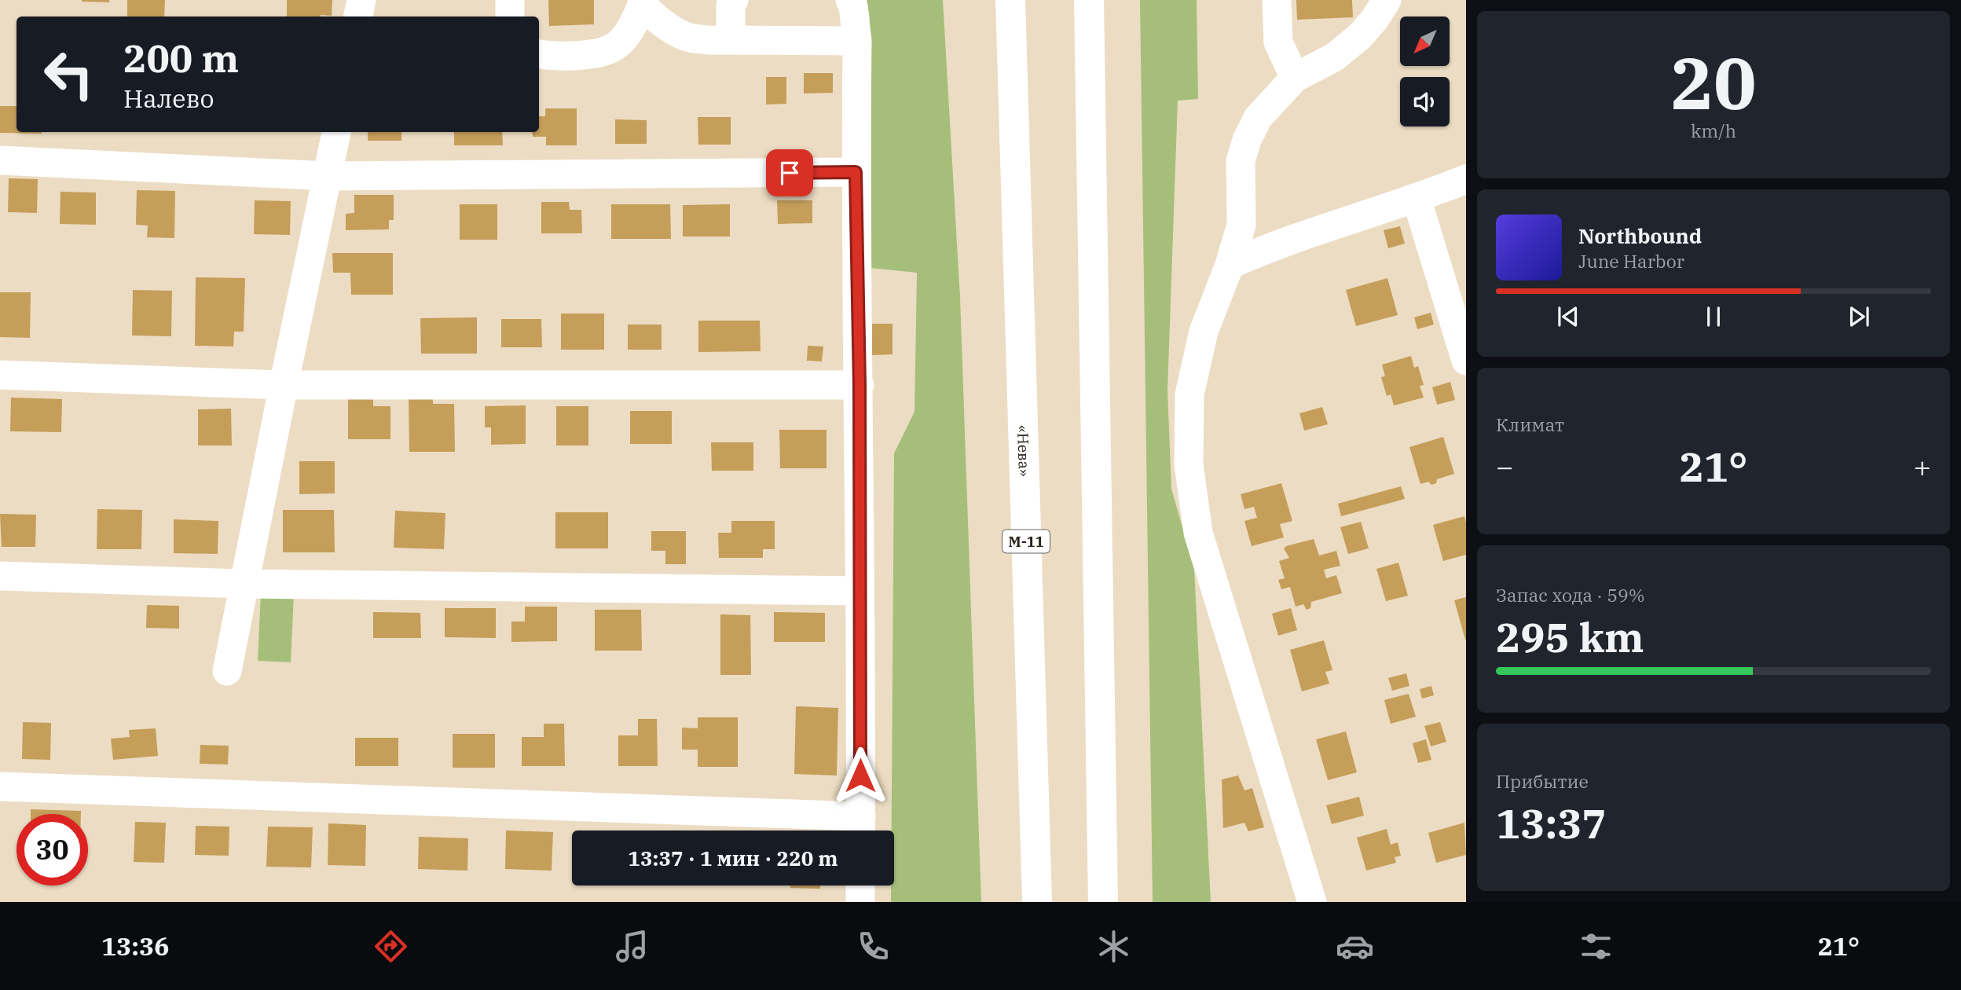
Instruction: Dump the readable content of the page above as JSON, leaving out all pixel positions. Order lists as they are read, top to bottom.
{
  "streets": {
    "highway": ["«Нева»", "М-11"]
  },
  "north": "bottom left",
  "page": {
    "tile": [
      ["20", "km/h"],
      "Климат",
      ["Запас хода · 59%", "295 km"],
      ["Прибытие", "13:37"]
    ],
    "turn": ["200 m", "Налево"],
    "song": ["Northbound", "June Harbor"],
    "heat": ["−", "21°", "+"],
    "limit": "30",
    "trip": "13:37 · 1 мин · 220 m",
    "tabs": ["13:36", "21°"]
  }
}
